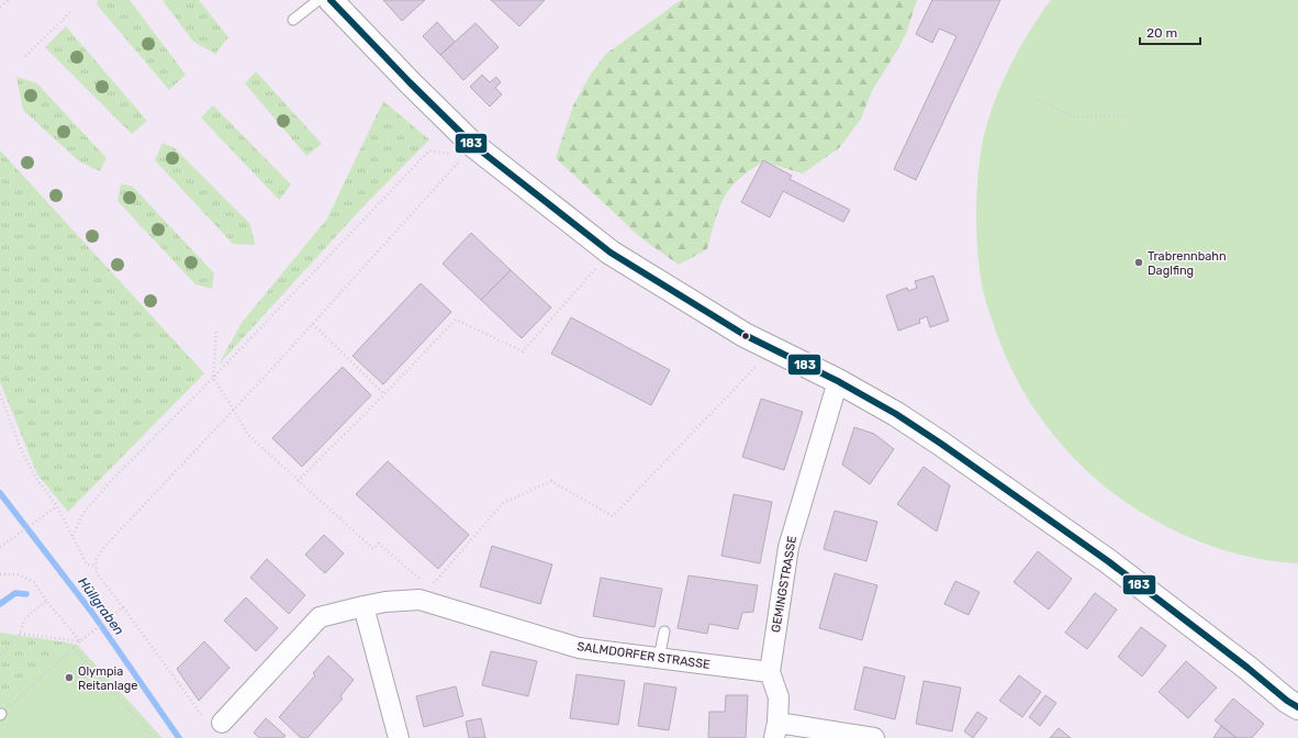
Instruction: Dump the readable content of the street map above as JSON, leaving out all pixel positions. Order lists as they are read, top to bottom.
{
  "streets": {
    "street": ["GEMINGSTRASSE", "SALMDORFER STRASSE"]
  },
  "crossings": [
    ["GEMINGSTRASSE", "SALMDORFER STRASSE"]
  ],
  "water": ["Hüllgraben"],
  "places": ["Trabrennbahn Daglfing", "Olympia Reitanlage"],
  "lines": ["transit line 183"],
  "scale_bar": "20 m"
}
